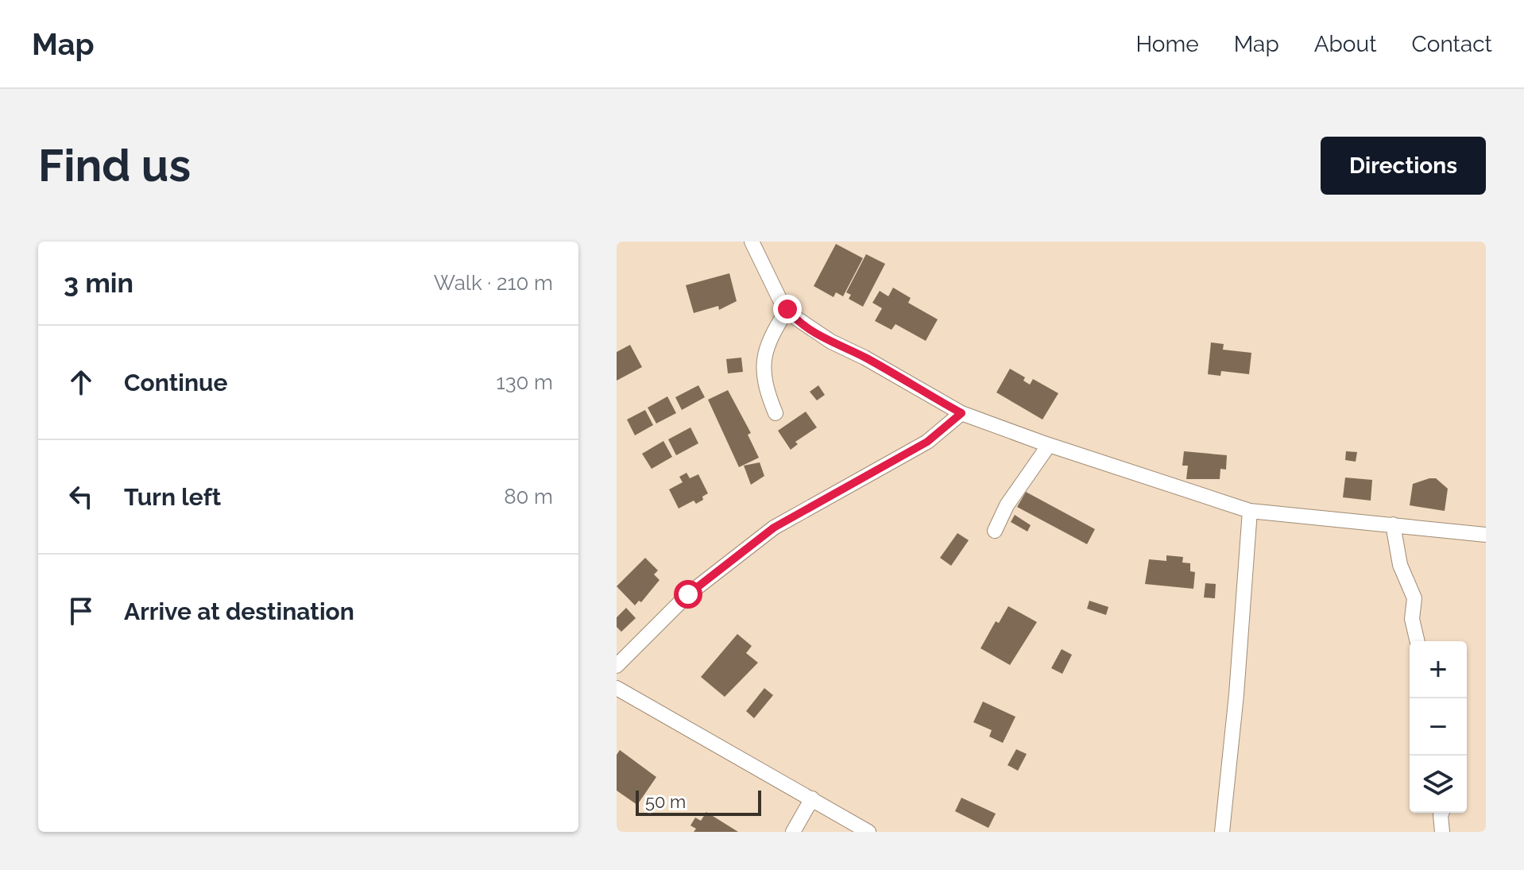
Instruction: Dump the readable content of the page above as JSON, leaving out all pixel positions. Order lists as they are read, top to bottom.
{
  "scale_bar": "50 m",
  "page": {
    "header": "Map",
    "nav": [
      "Home",
      "Map",
      "About",
      "Contact"
    ],
    "buttons": "Directions",
    "title": "Find us",
    "heading": ["3 min", "Walk · 210 m"],
    "list": [
      ["Continue", "130 m"],
      ["Turn left", "80 m"],
      "Arrive at destination"
    ],
    "map_buttons": ["+", "−"],
    "scale": "50 m"
  }
}
